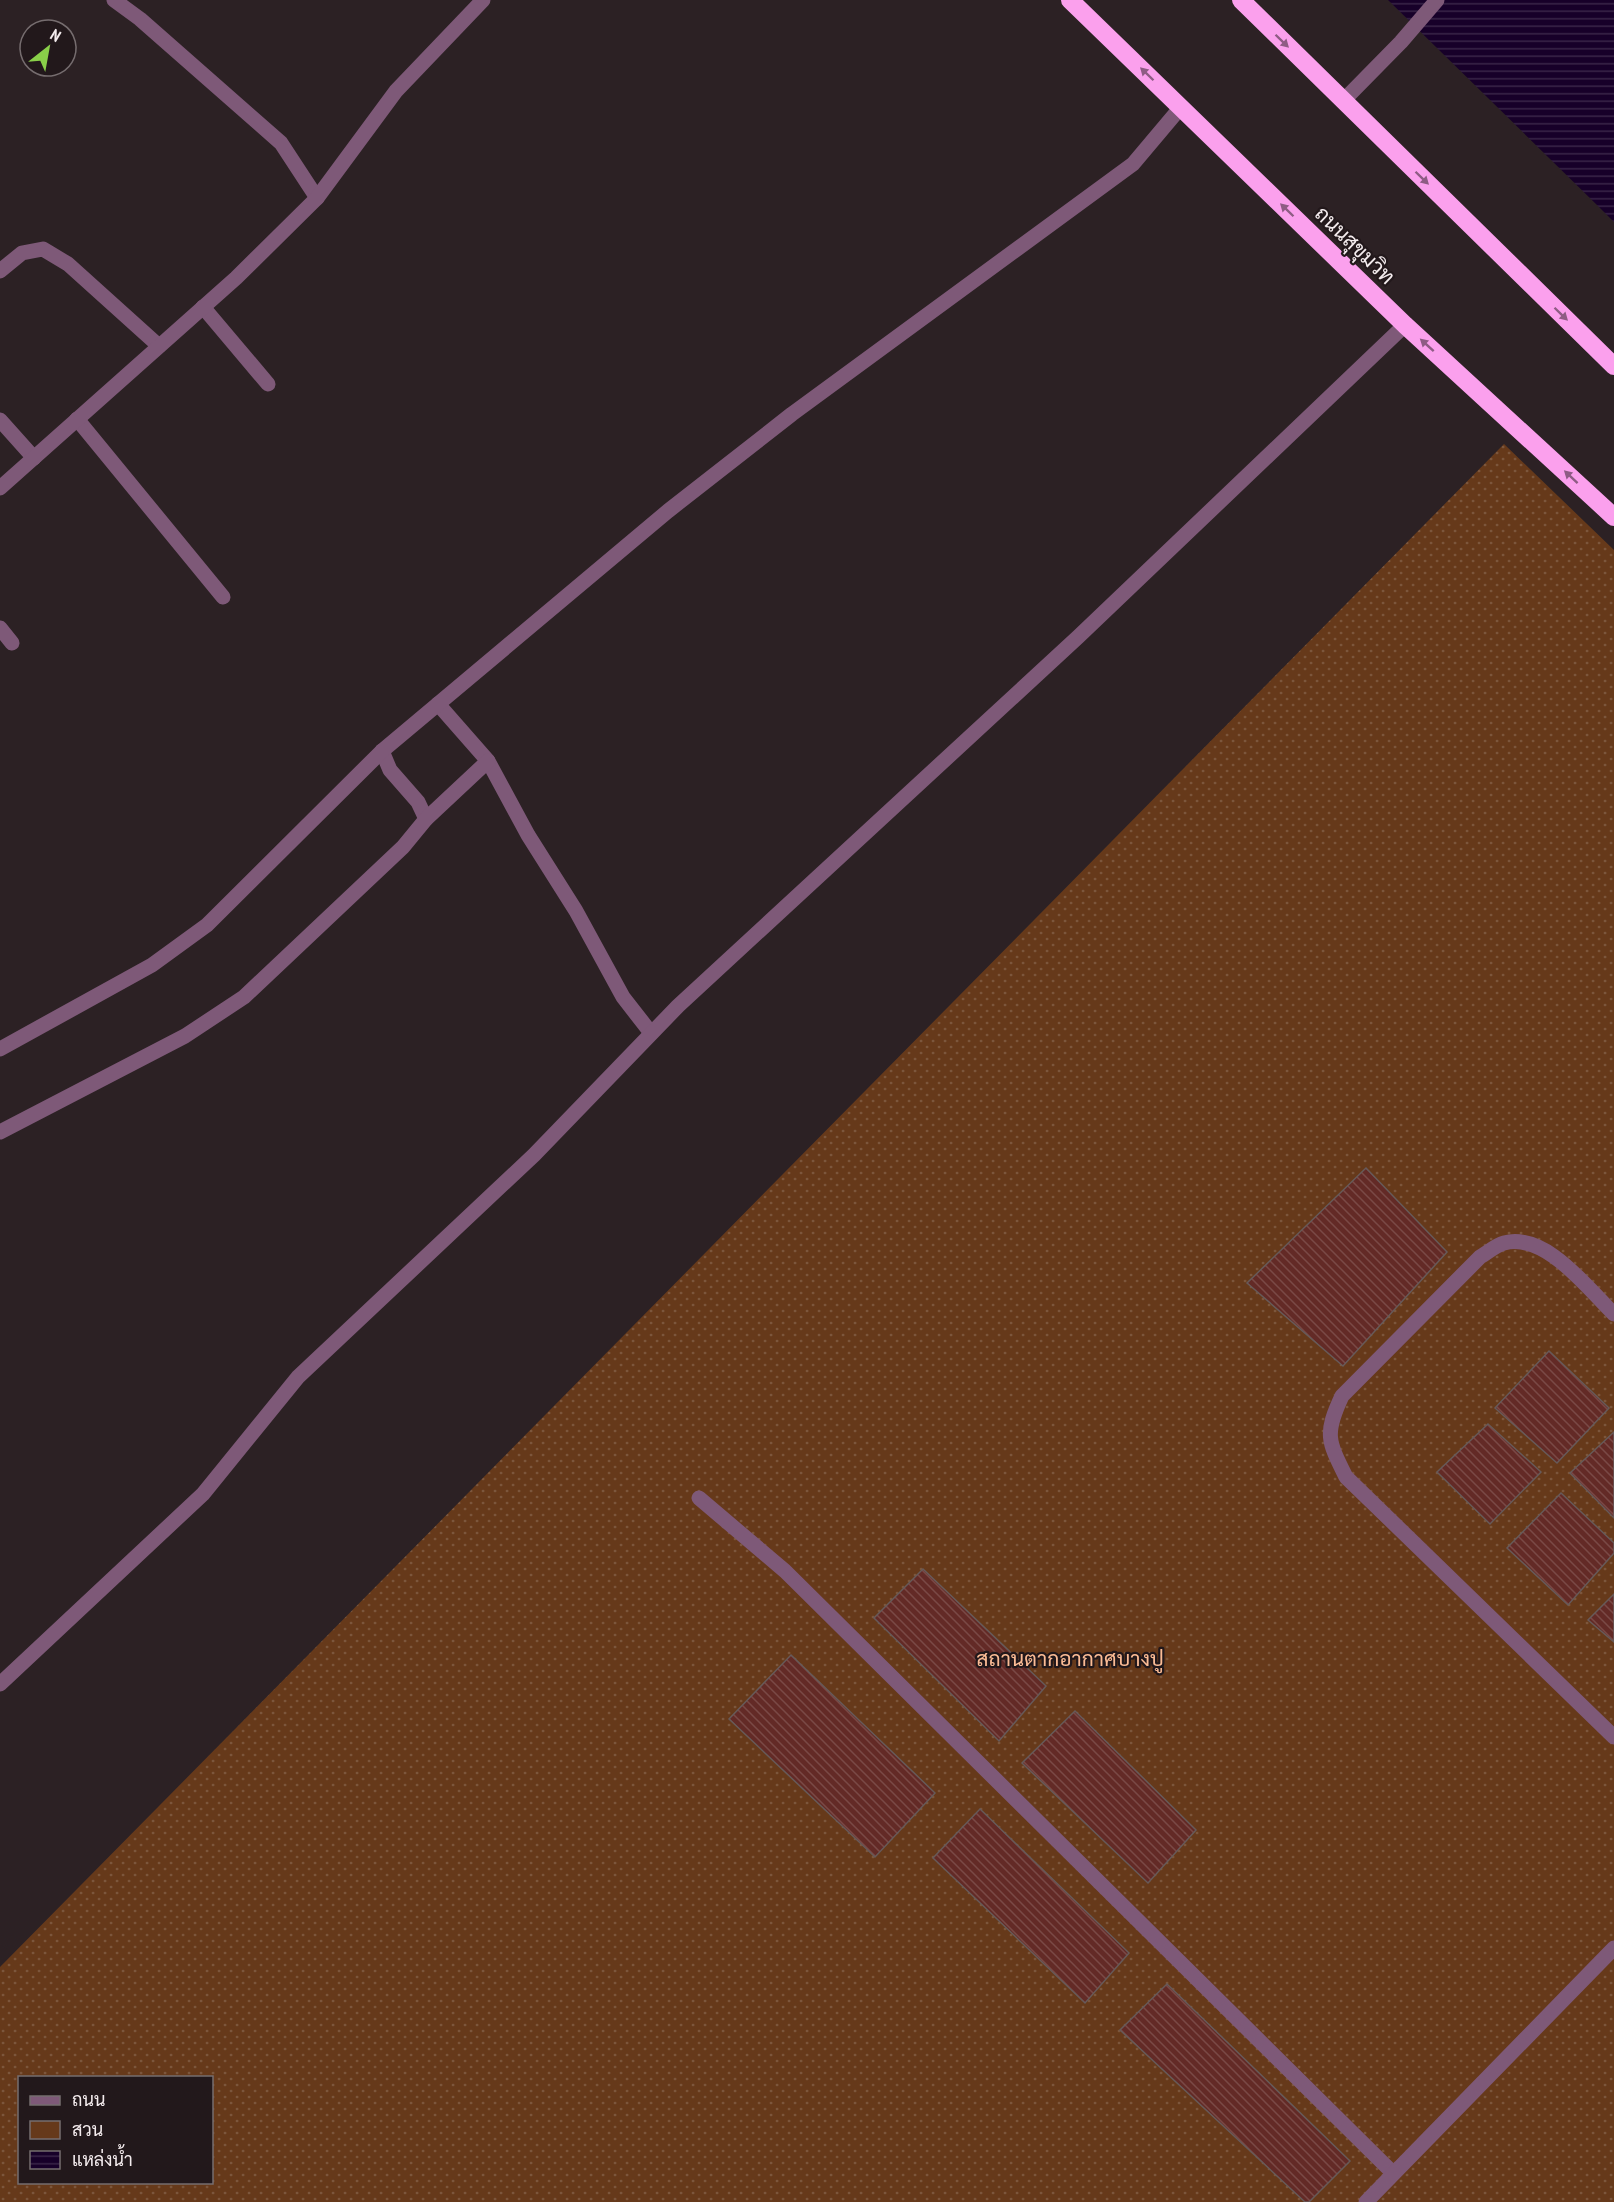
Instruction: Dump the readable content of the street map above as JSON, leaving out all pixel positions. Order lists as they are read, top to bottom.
{
  "streets": {
    "highway": ["ถนนสุขุมวิท"]
  },
  "parks": ["สถานตากอากาศบางปู"],
  "legend": ["ถนน", "สวน", "แหล่งน้ำ"],
  "north": "top right"
}
